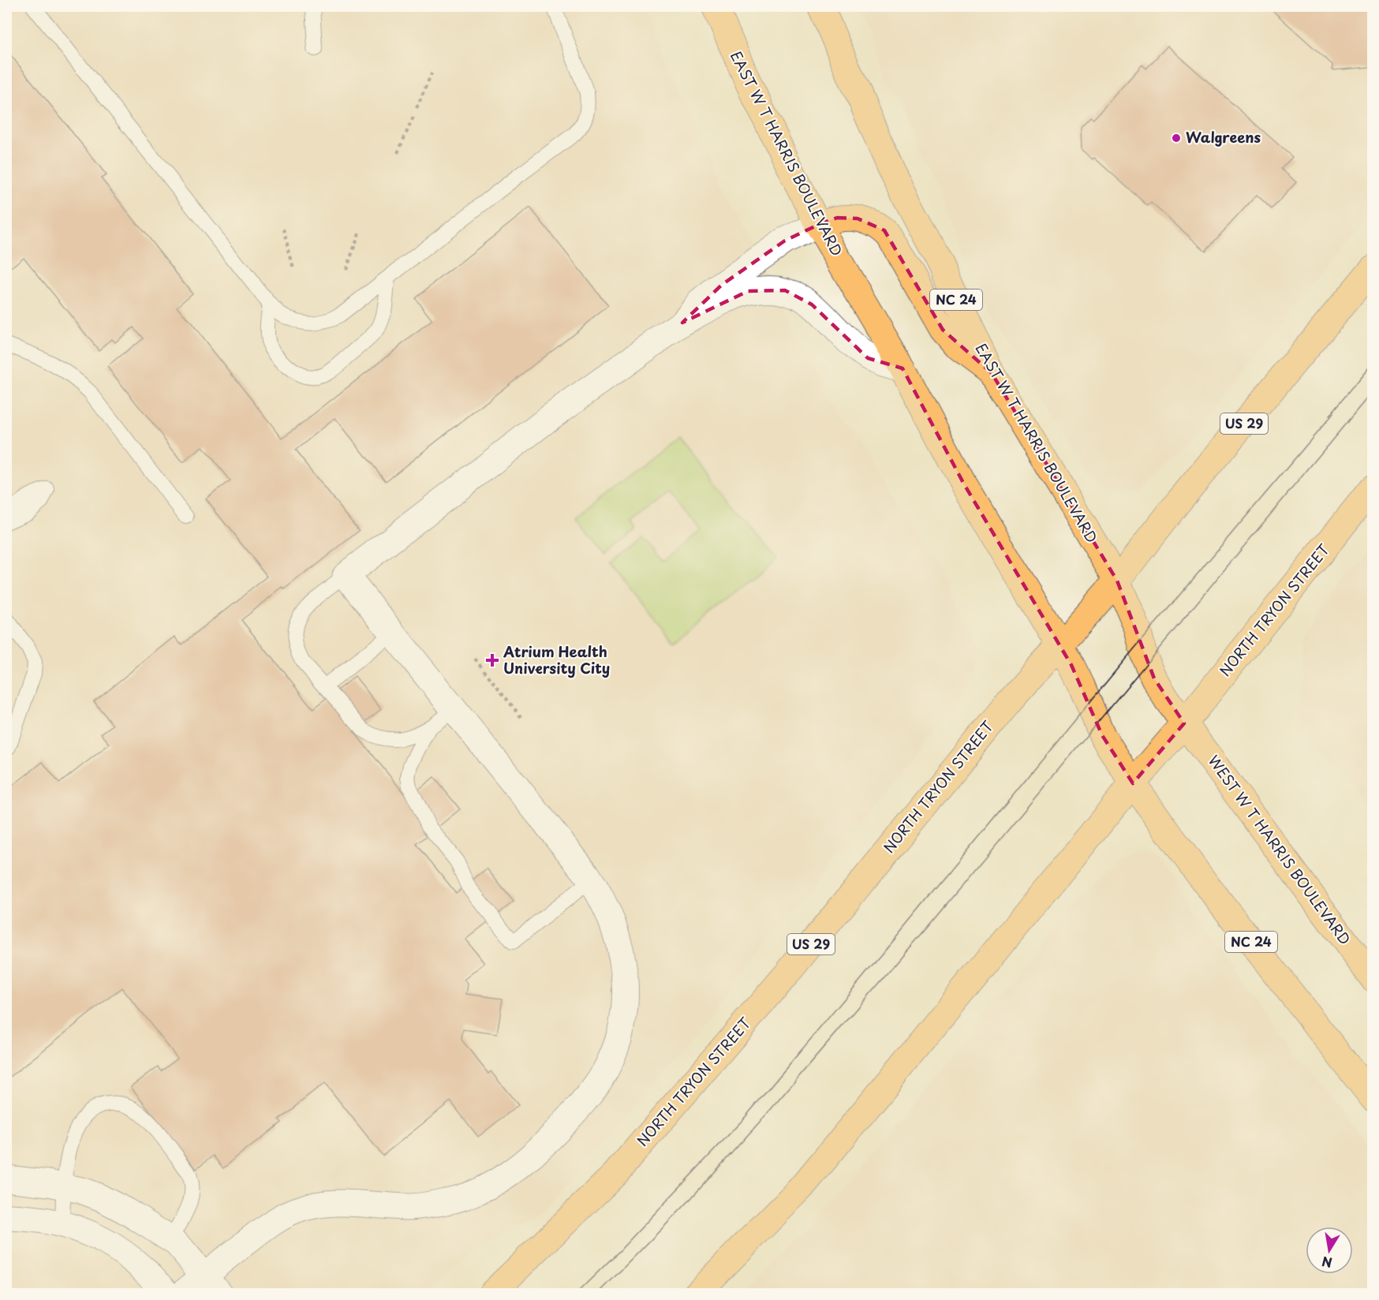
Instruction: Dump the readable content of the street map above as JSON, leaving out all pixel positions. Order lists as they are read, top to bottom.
{
  "streets": {
    "main road": [
      "EAST W T HARRIS BOULEVARD",
      "NC 24",
      "US 29",
      "NORTH TRYON STREET",
      "WEST W T HARRIS BOULEVARD"
    ]
  },
  "crossings": [
    ["EAST W T HARRIS BOULEVARD", "NC 24"],
    ["EAST W T HARRIS BOULEVARD", "NORTH TRYON STREET"],
    ["EAST W T HARRIS BOULEVARD", "WEST W T HARRIS BOULEVARD"],
    ["NC 24", "NORTH TRYON STREET"],
    ["NORTH TRYON STREET", "WEST W T HARRIS BOULEVARD"]
  ],
  "places": {
    "other": ["Walgreens"],
    "health": ["Atrium Health University City"]
  },
  "north": "bottom"
}
